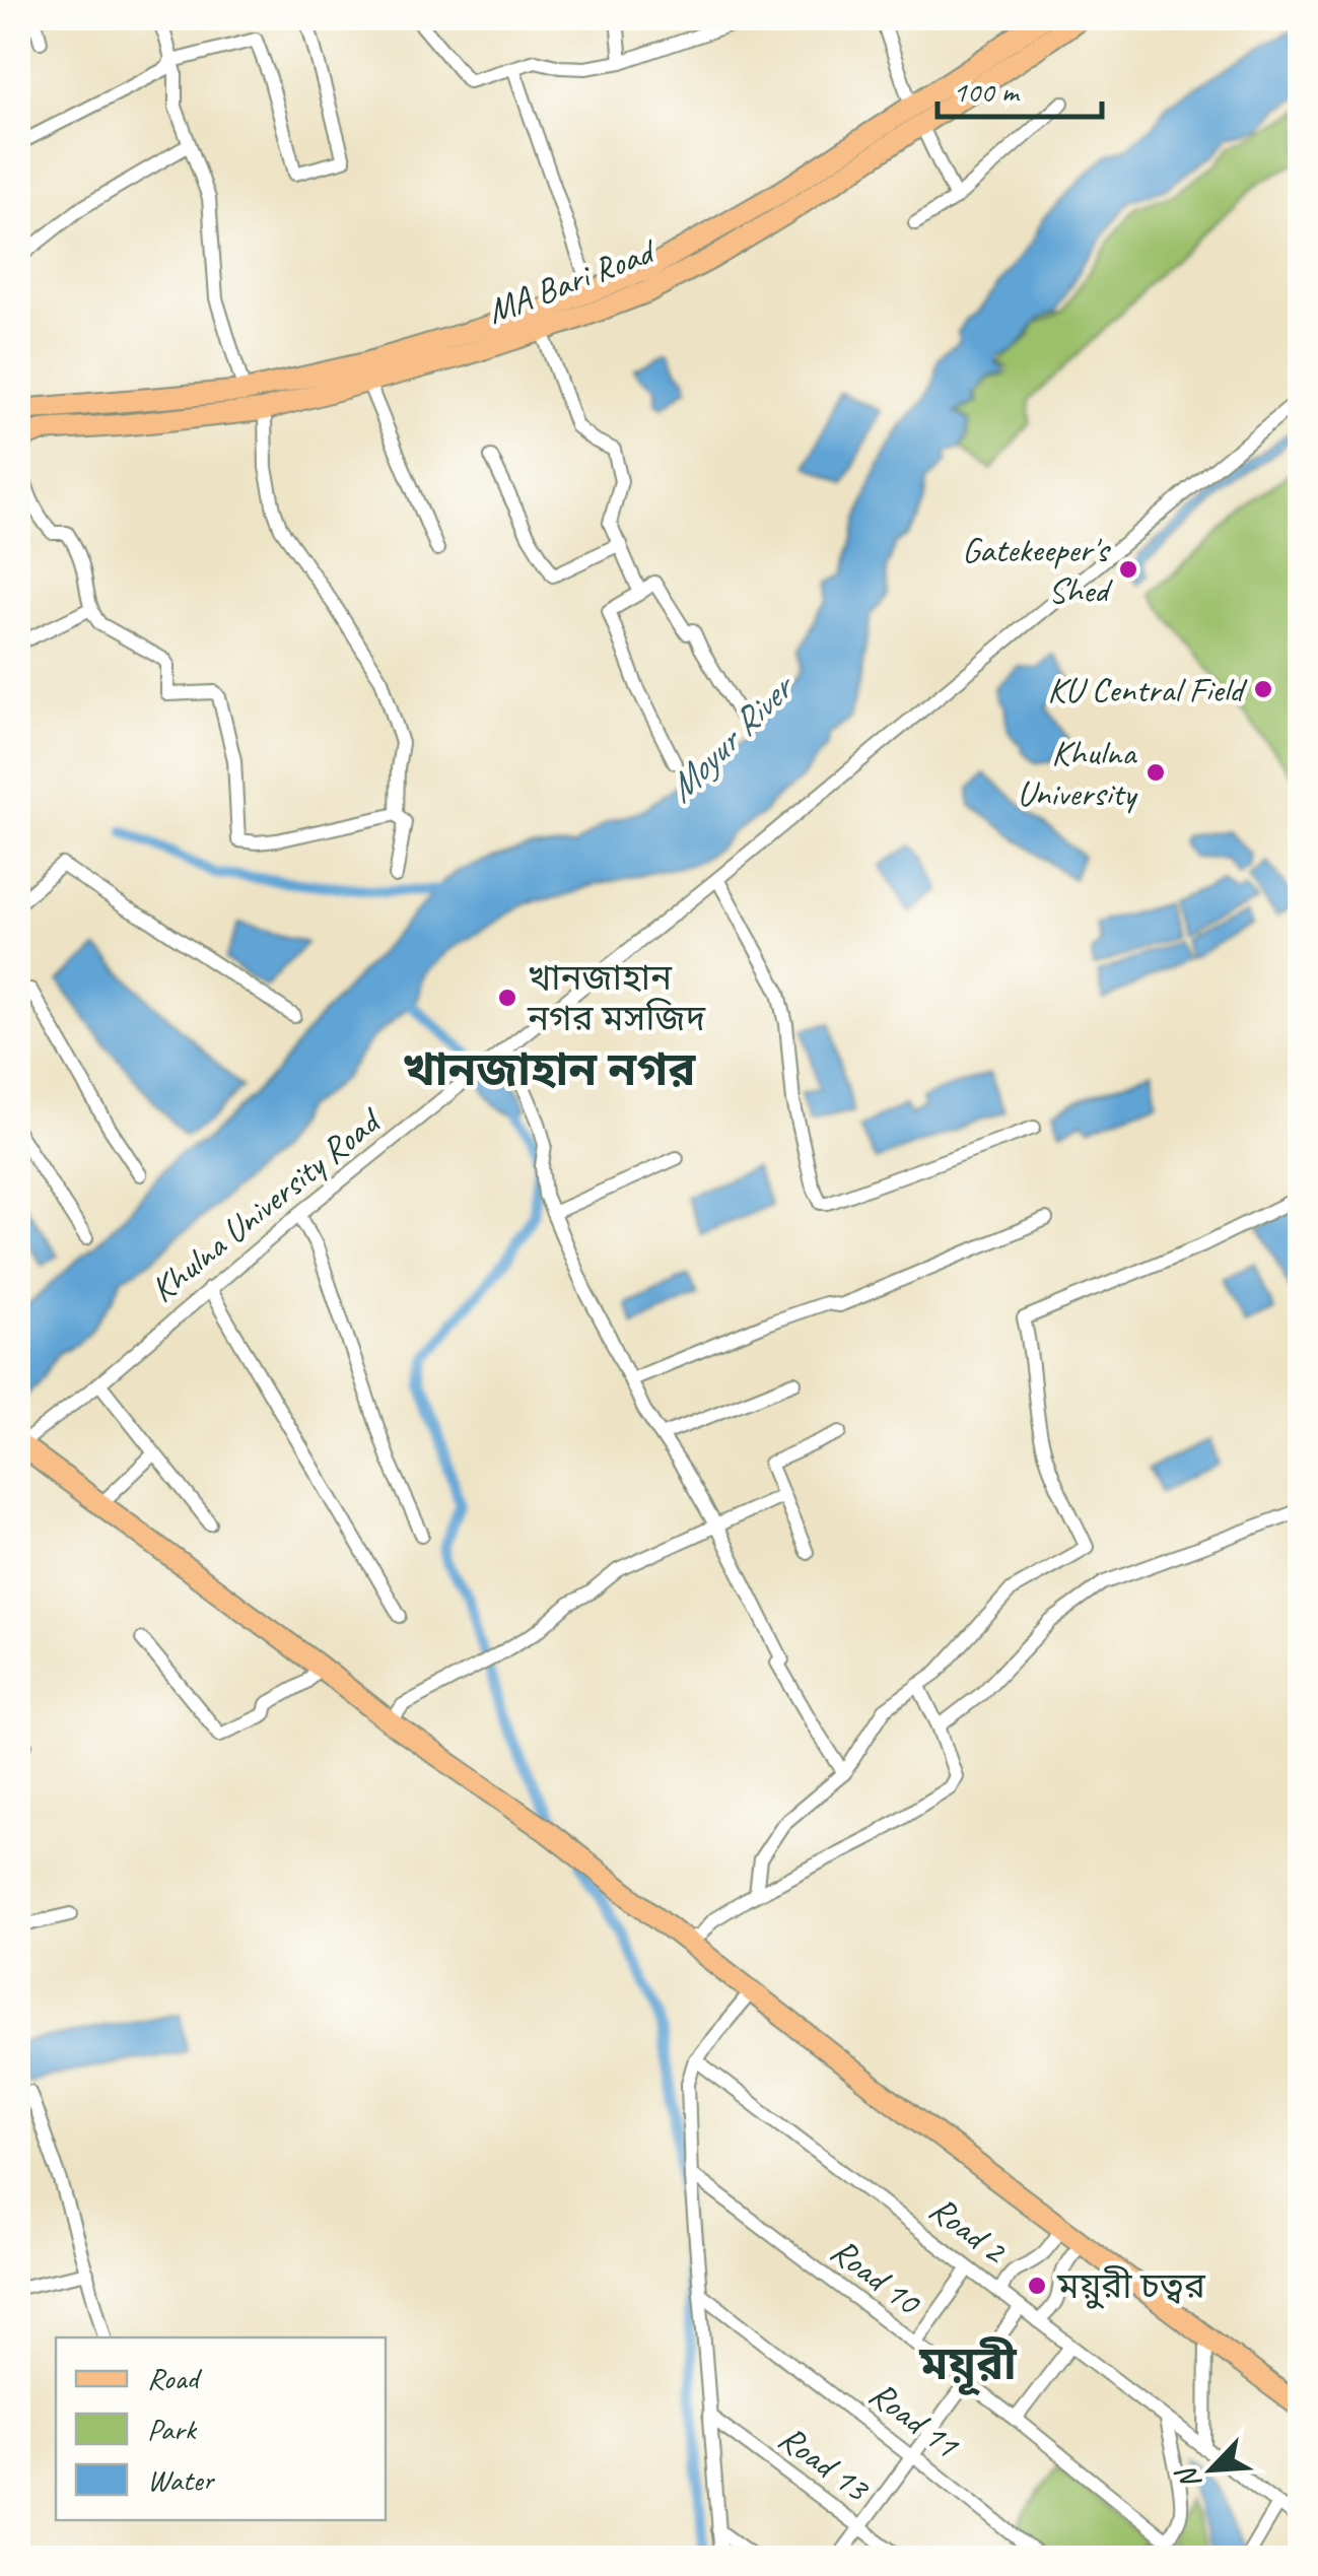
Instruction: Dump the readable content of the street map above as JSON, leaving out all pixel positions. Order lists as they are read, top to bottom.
{
  "streets": {
    "main road": ["MA Bari Road"],
    "street": [
      "Khulna University Road",
      "Road 2",
      "Road 10",
      "Road 11",
      "Road 13"
    ]
  },
  "districts": ["খানজাহান নগর", "ময়ূরী"],
  "water": ["Moyur River"],
  "places": [
    "Gatekeeper's Shed",
    "KU Central Field",
    "Khulna University",
    "খানজাহান নগর মসজিদ",
    "ময়ুরী চত্বর"
  ],
  "legend": ["Road", "Park", "Water"],
  "scale_bar": "100 m",
  "north": "bottom left"
}
